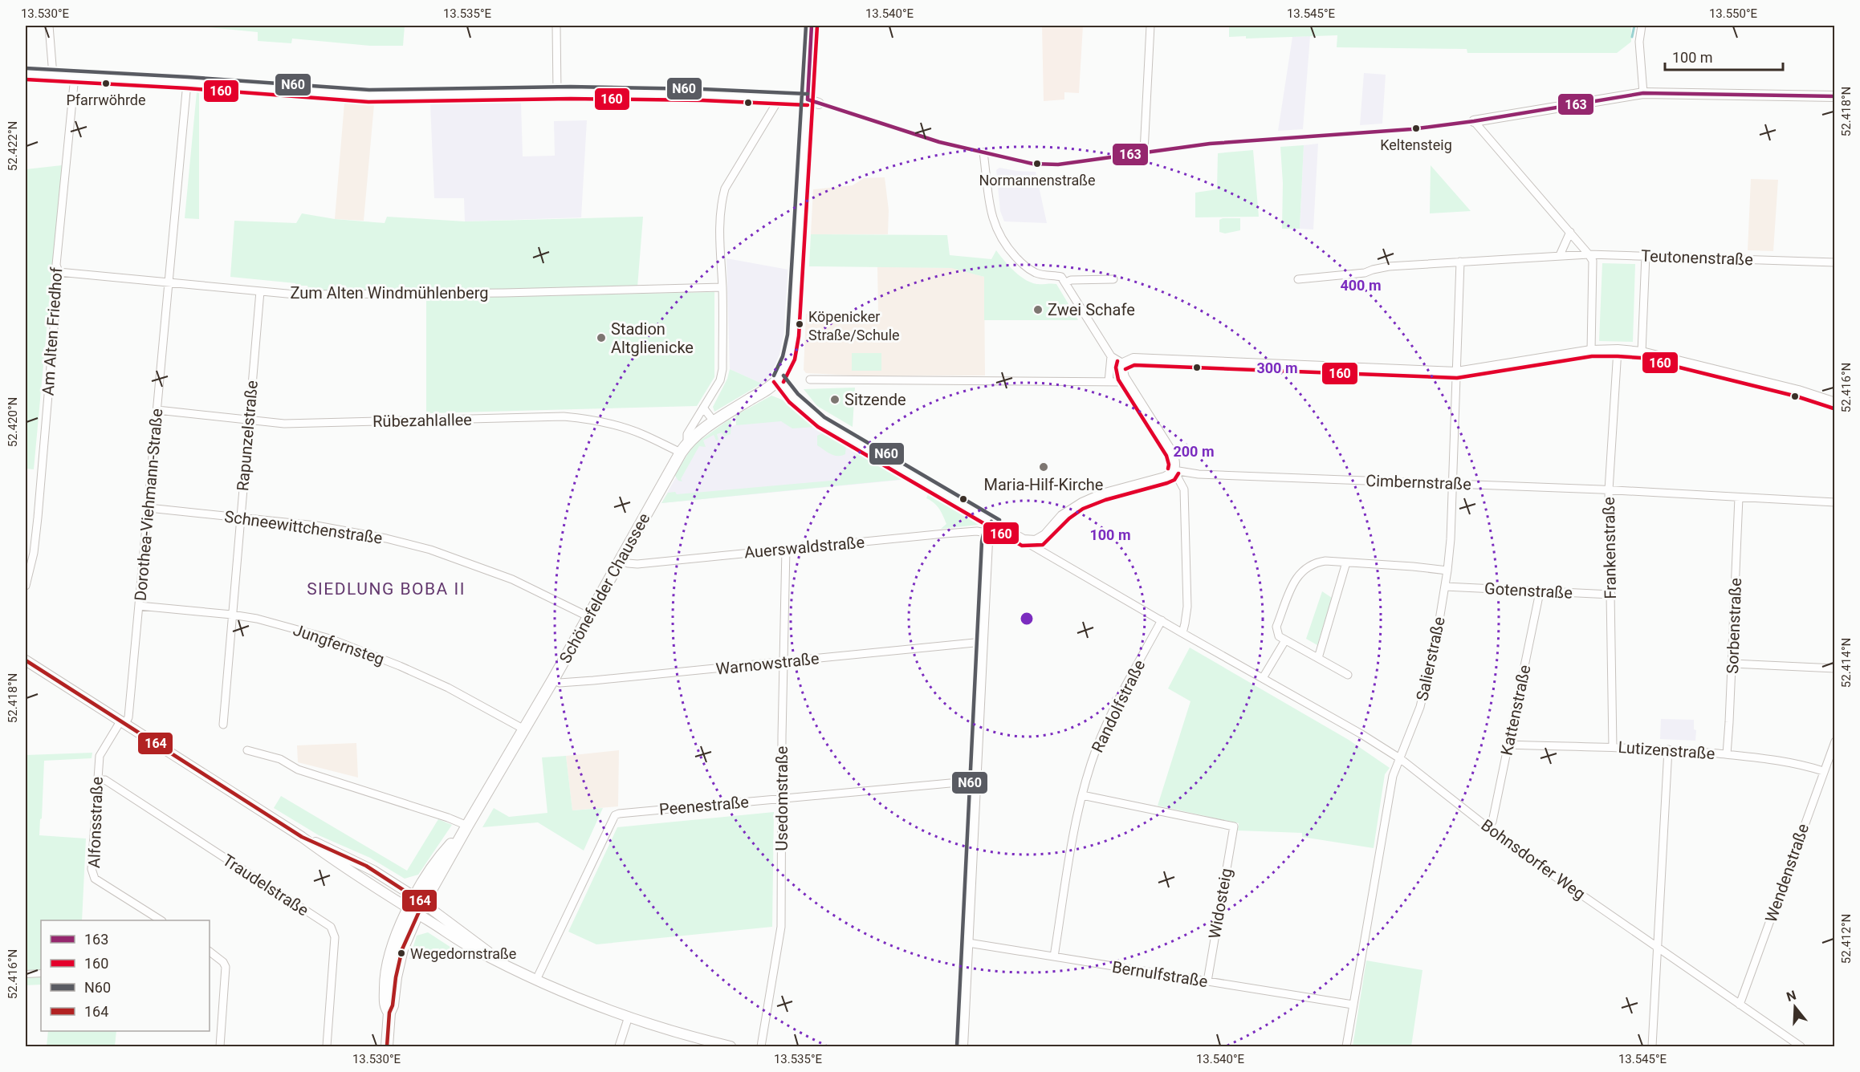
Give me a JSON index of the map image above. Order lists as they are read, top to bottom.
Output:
{
  "streets": {
    "main road": ["Schönefelder Chaussee"],
    "street": [
      "Teutonenstraße",
      "Zum Alten Windmühlenberg",
      "Am Alten Friedhof",
      "Rübezahlallee",
      "Rapunzelstraße",
      "Cimbernstraße",
      "Dorothea-Viehmann-Straße",
      "Schneewittchenstraße",
      "Auerswaldstraße",
      "Frankenstraße",
      "Gotenstraße",
      "Sorbenstraße",
      "Jungfernsteg",
      "Salierstraße",
      "Warnowstraße",
      "Randolfstraße",
      "Kattenstraße",
      "Lutizenstraße",
      "Usedomstraße",
      "Peenestraße",
      "Alfonsstraße",
      "Bohnsdorfer Weg",
      "Wendenstraße",
      "Traudelstraße",
      "Widosteig",
      "Bernulfstraße"
    ]
  },
  "crossings": [
    ["Teutonenstraße", "Salierstraße"],
    ["Zum Alten Windmühlenberg", "Am Alten Friedhof"],
    ["Zum Alten Windmühlenberg", "Rapunzelstraße"],
    ["Zum Alten Windmühlenberg", "Dorothea-Viehmann-Straße"],
    ["Rübezahlallee", "Rapunzelstraße"],
    ["Rübezahlallee", "Dorothea-Viehmann-Straße"],
    ["Rübezahlallee", "Schönefelder Chaussee"],
    ["Rapunzelstraße", "Schneewittchenstraße"],
    ["Rapunzelstraße", "Jungfernsteg"],
    ["Cimbernstraße", "Frankenstraße"],
    ["Cimbernstraße", "Sorbenstraße"],
    ["Cimbernstraße", "Salierstraße"],
    ["Dorothea-Viehmann-Straße", "Schneewittchenstraße"],
    ["Dorothea-Viehmann-Straße", "Jungfernsteg"],
    ["Dorothea-Viehmann-Straße", "Alfonsstraße"],
    ["Schneewittchenstraße", "Schönefelder Chaussee"],
    ["Auerswaldstraße", "Schönefelder Chaussee"],
    ["Auerswaldstraße", "Usedomstraße"],
    ["Frankenstraße", "Gotenstraße"],
    ["Frankenstraße", "Lutizenstraße"],
    ["Schönefelder Chaussee", "Jungfernsteg"],
    ["Schönefelder Chaussee", "Warnowstraße"],
    ["Schönefelder Chaussee", "Bohnsdorfer Weg"],
    ["Gotenstraße", "Salierstraße"],
    ["Gotenstraße", "Kattenstraße"],
    ["Sorbenstraße", "Lutizenstraße"],
    ["Salierstraße", "Bohnsdorfer Weg"],
    ["Salierstraße", "Bernulfstraße"],
    ["Warnowstraße", "Usedomstraße"],
    ["Randolfstraße", "Bohnsdorfer Weg"],
    ["Randolfstraße", "Widosteig"],
    ["Randolfstraße", "Bernulfstraße"],
    ["Kattenstraße", "Lutizenstraße"],
    ["Kattenstraße", "Bohnsdorfer Weg"],
    ["Lutizenstraße", "Wendenstraße"],
    ["Usedomstraße", "Peenestraße"],
    ["Alfonsstraße", "Traudelstraße"],
    ["Bohnsdorfer Weg", "Wendenstraße"],
    ["Widosteig", "Bernulfstraße"]
  ],
  "districts": ["SIEDLUNG BOBA II"],
  "places": [
    "Pfarrwöhrde",
    "Keltensteig",
    "Normannenstraße",
    "Zwei Schafe",
    "Köpenicker Straße/Schule",
    "Stadion Altglienicke",
    "Sitzende",
    "Maria-Hilf-Kirche",
    "Wegedornstraße"
  ],
  "lines": [
    "transit line 163",
    "transit line 160",
    "transit line N60",
    "transit line 164"
  ],
  "legend": [
    "163",
    "160",
    "N60",
    "164"
  ],
  "scale_bar": "100 m",
  "north": "top",
  "coordinates": [
    "13.530°E",
    "13.535°E",
    "13.540°E",
    "13.545°E",
    "13.550°E",
    "52.418°N",
    "52.422°N",
    "52.416°N",
    "52.420°N",
    "52.414°N",
    "52.412°N"
  ],
  "rings": [
    "400 m",
    "300 m",
    "200 m",
    "100 m"
  ]
}
